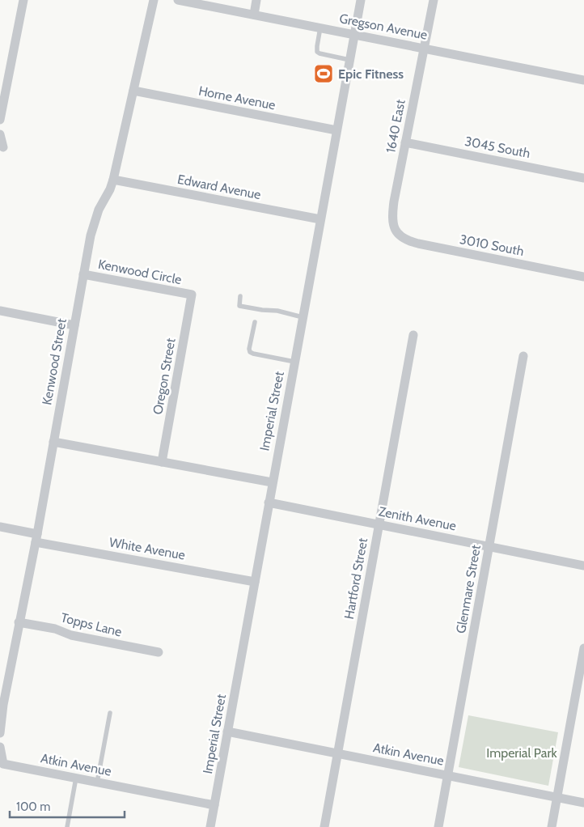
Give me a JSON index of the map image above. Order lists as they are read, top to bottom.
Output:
{
  "streets": {
    "street": [
      "Gregson Avenue",
      "Horne Avenue",
      "1640 East",
      "3045 South",
      "Edward Avenue",
      "3010 South",
      "Kenwood Circle",
      "Kenwood Street",
      "Oregon Street",
      "Imperial Street",
      "Zenith Avenue",
      "White Avenue",
      "Hartford Street",
      "Glenmare Street",
      "Topps Lane",
      "Atkin Avenue"
    ]
  },
  "crossings": [
    ["Gregson Avenue", "1640 East"],
    ["Gregson Avenue", "Imperial Street"],
    ["Horne Avenue", "Kenwood Street"],
    ["Horne Avenue", "Imperial Street"],
    ["1640 East", "3045 South"],
    ["1640 East", "3010 South"],
    ["Edward Avenue", "Kenwood Street"],
    ["Edward Avenue", "Imperial Street"],
    ["Kenwood Circle", "Kenwood Street"],
    ["Kenwood Circle", "Oregon Street"],
    ["Kenwood Street", "White Avenue"],
    ["Kenwood Street", "Topps Lane"],
    ["Imperial Street", "Zenith Avenue"],
    ["Imperial Street", "White Avenue"],
    ["Imperial Street", "Atkin Avenue"],
    ["Zenith Avenue", "Hartford Street"],
    ["Zenith Avenue", "Glenmare Street"],
    ["Hartford Street", "Atkin Avenue"],
    ["Glenmare Street", "Atkin Avenue"]
  ],
  "parks": ["Imperial Park"],
  "places": {
    "sports": ["Epic Fitness"]
  },
  "scale_bar": "100 m"
}
